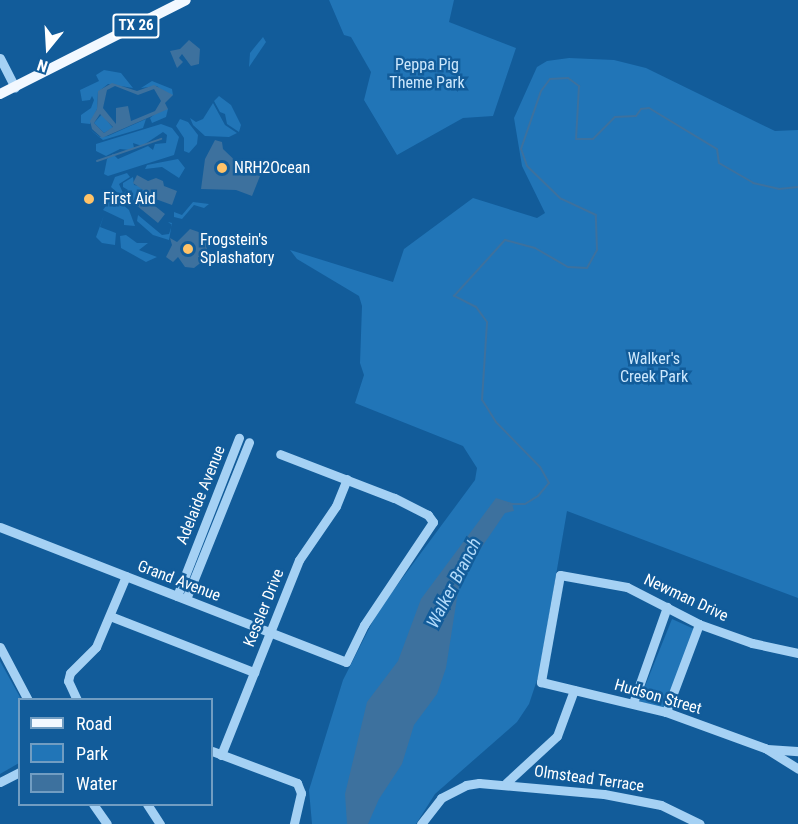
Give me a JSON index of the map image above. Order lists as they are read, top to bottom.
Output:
{
  "streets": {
    "main road": ["TX 26"],
    "street": [
      "Adelaide Avenue",
      "Grand Avenue",
      "Newman Drive",
      "Kessler Drive",
      "Hudson Street",
      "Olmstead Terrace"
    ]
  },
  "crossings": [
    ["Adelaide Avenue", "Grand Avenue"],
    ["Grand Avenue", "Kessler Drive"],
    ["Newman Drive", "Hudson Street"]
  ],
  "water": ["Walker Branch"],
  "parks": ["Peppa Pig Theme Park", "Walker's Creek Park"],
  "places": ["NRH2Ocean", "First Aid", "Frogstein's Splashatory"],
  "legend": ["Road", "Park", "Water"],
  "north": "bottom"
}
